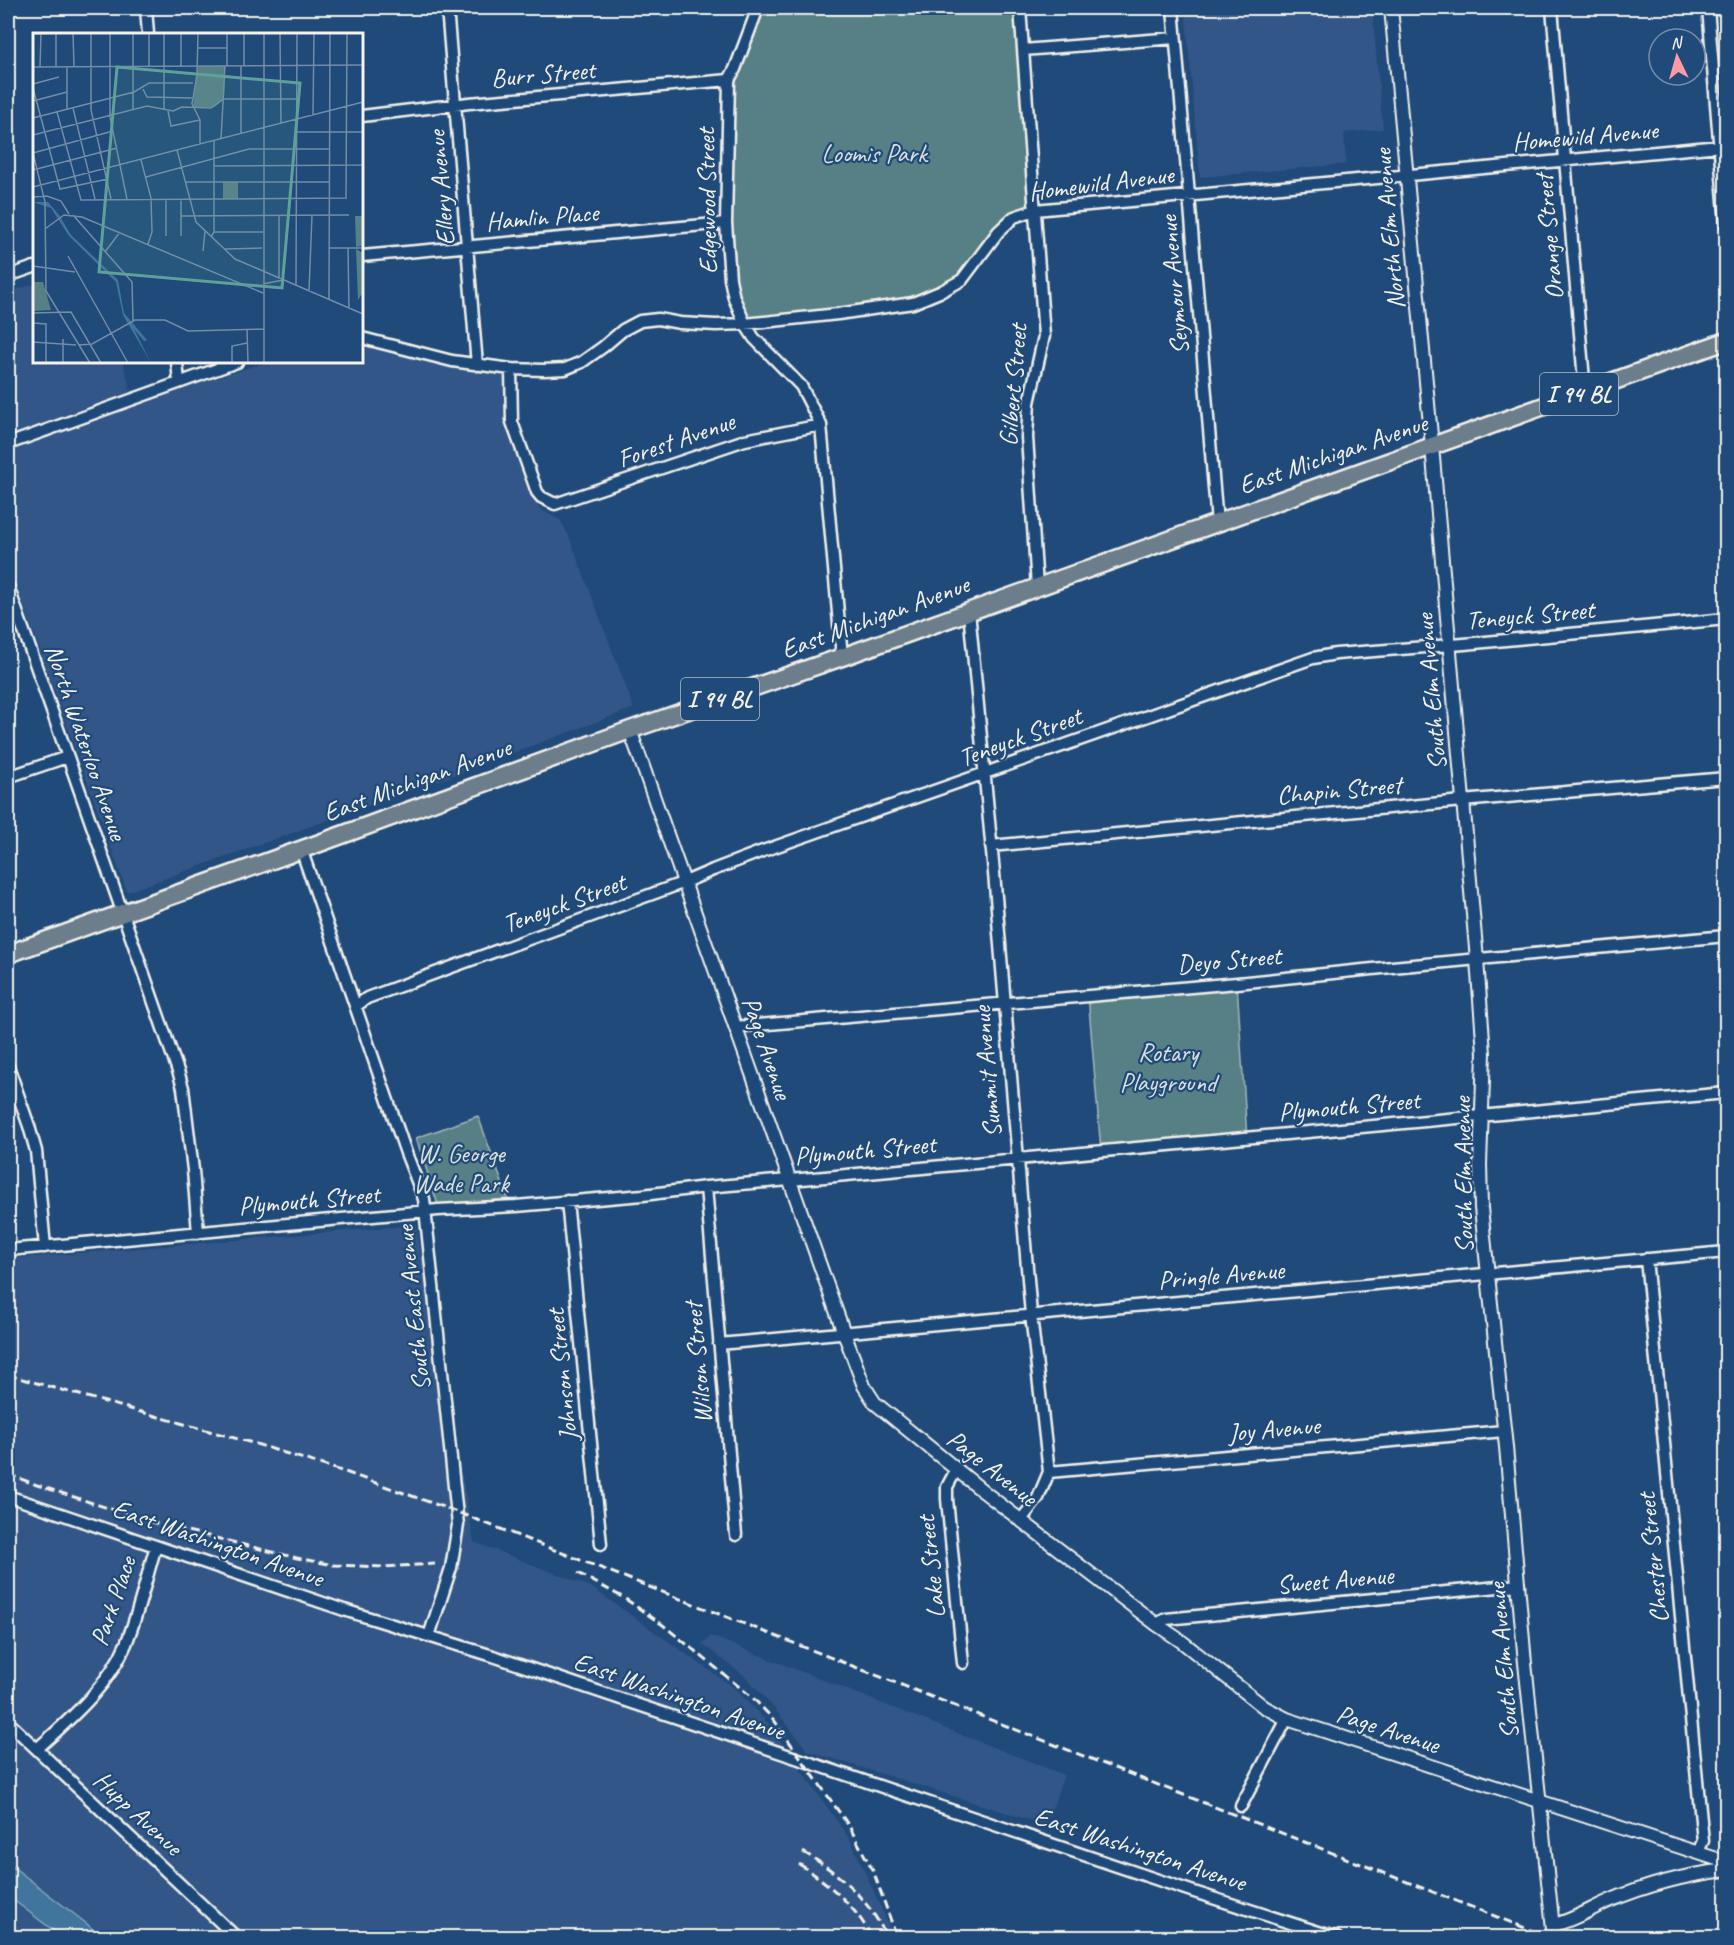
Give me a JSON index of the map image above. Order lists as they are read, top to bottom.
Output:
{
  "streets": {
    "main road": ["I 94 BL", "East Michigan Avenue"],
    "street": [
      "Burr Street",
      "Homewild Avenue",
      "Ellery Avenue",
      "Edgewood Street",
      "Hamlin Place",
      "North Elm Avenue",
      "Orange Street",
      "Seymour Avenue",
      "Gilbert Street",
      "Forest Avenue",
      "Teneyck Street",
      "South Elm Avenue",
      "North Waterloo Avenue",
      "Chapin Street",
      "Deyo Street",
      "Page Avenue",
      "Summit Avenue",
      "Plymouth Street",
      "Pringle Avenue",
      "South East Avenue",
      "Wilson Street",
      "Johnson Street",
      "Joy Avenue",
      "East Washington Avenue",
      "Chester Street",
      "Lake Street",
      "Sweet Avenue",
      "Park Place",
      "Hupp Avenue"
    ]
  },
  "crossings": [
    ["Burr Street", "Ellery Avenue"],
    ["Burr Street", "Edgewood Street"],
    ["Homewild Avenue", "Ellery Avenue"],
    ["Homewild Avenue", "Edgewood Street"],
    ["Homewild Avenue", "North Elm Avenue"],
    ["Homewild Avenue", "Orange Street"],
    ["Homewild Avenue", "Seymour Avenue"],
    ["Homewild Avenue", "Gilbert Street"],
    ["Homewild Avenue", "Forest Avenue"],
    ["Ellery Avenue", "Hamlin Place"],
    ["Edgewood Street", "Hamlin Place"],
    ["Edgewood Street", "Forest Avenue"],
    ["Edgewood Street", "East Michigan Avenue"],
    ["North Elm Avenue", "East Michigan Avenue"],
    ["North Elm Avenue", "South Elm Avenue"],
    ["Orange Street", "East Michigan Avenue"],
    ["Seymour Avenue", "East Michigan Avenue"],
    ["Gilbert Street", "East Michigan Avenue"],
    ["East Michigan Avenue", "South Elm Avenue"],
    ["East Michigan Avenue", "North Waterloo Avenue"],
    ["East Michigan Avenue", "Page Avenue"],
    ["East Michigan Avenue", "Summit Avenue"],
    ["East Michigan Avenue", "South East Avenue"],
    ["Teneyck Street", "South Elm Avenue"],
    ["Teneyck Street", "Page Avenue"],
    ["Teneyck Street", "Summit Avenue"],
    ["Teneyck Street", "South East Avenue"],
    ["South Elm Avenue", "Chapin Street"],
    ["South Elm Avenue", "Deyo Street"],
    ["South Elm Avenue", "Page Avenue"],
    ["South Elm Avenue", "Plymouth Street"],
    ["South Elm Avenue", "Pringle Avenue"],
    ["South Elm Avenue", "Joy Avenue"],
    ["South Elm Avenue", "Sweet Avenue"],
    ["North Waterloo Avenue", "Plymouth Street"],
    ["Chapin Street", "Summit Avenue"],
    ["Deyo Street", "Page Avenue"],
    ["Deyo Street", "Summit Avenue"],
    ["Page Avenue", "Plymouth Street"],
    ["Page Avenue", "Pringle Avenue"],
    ["Page Avenue", "Chester Street"],
    ["Page Avenue", "Lake Street"],
    ["Page Avenue", "Sweet Avenue"],
    ["Summit Avenue", "Plymouth Street"],
    ["Summit Avenue", "Pringle Avenue"],
    ["Summit Avenue", "Joy Avenue"],
    ["Plymouth Street", "South East Avenue"],
    ["Plymouth Street", "Wilson Street"],
    ["Plymouth Street", "Johnson Street"],
    ["Pringle Avenue", "Wilson Street"],
    ["Pringle Avenue", "Chester Street"],
    ["South East Avenue", "East Washington Avenue"],
    ["East Washington Avenue", "Park Place"],
    ["Park Place", "Hupp Avenue"]
  ],
  "parks": ["Loomis Park", "Rotary Playground", "W. George Wade Park"],
  "north": "top"
}
